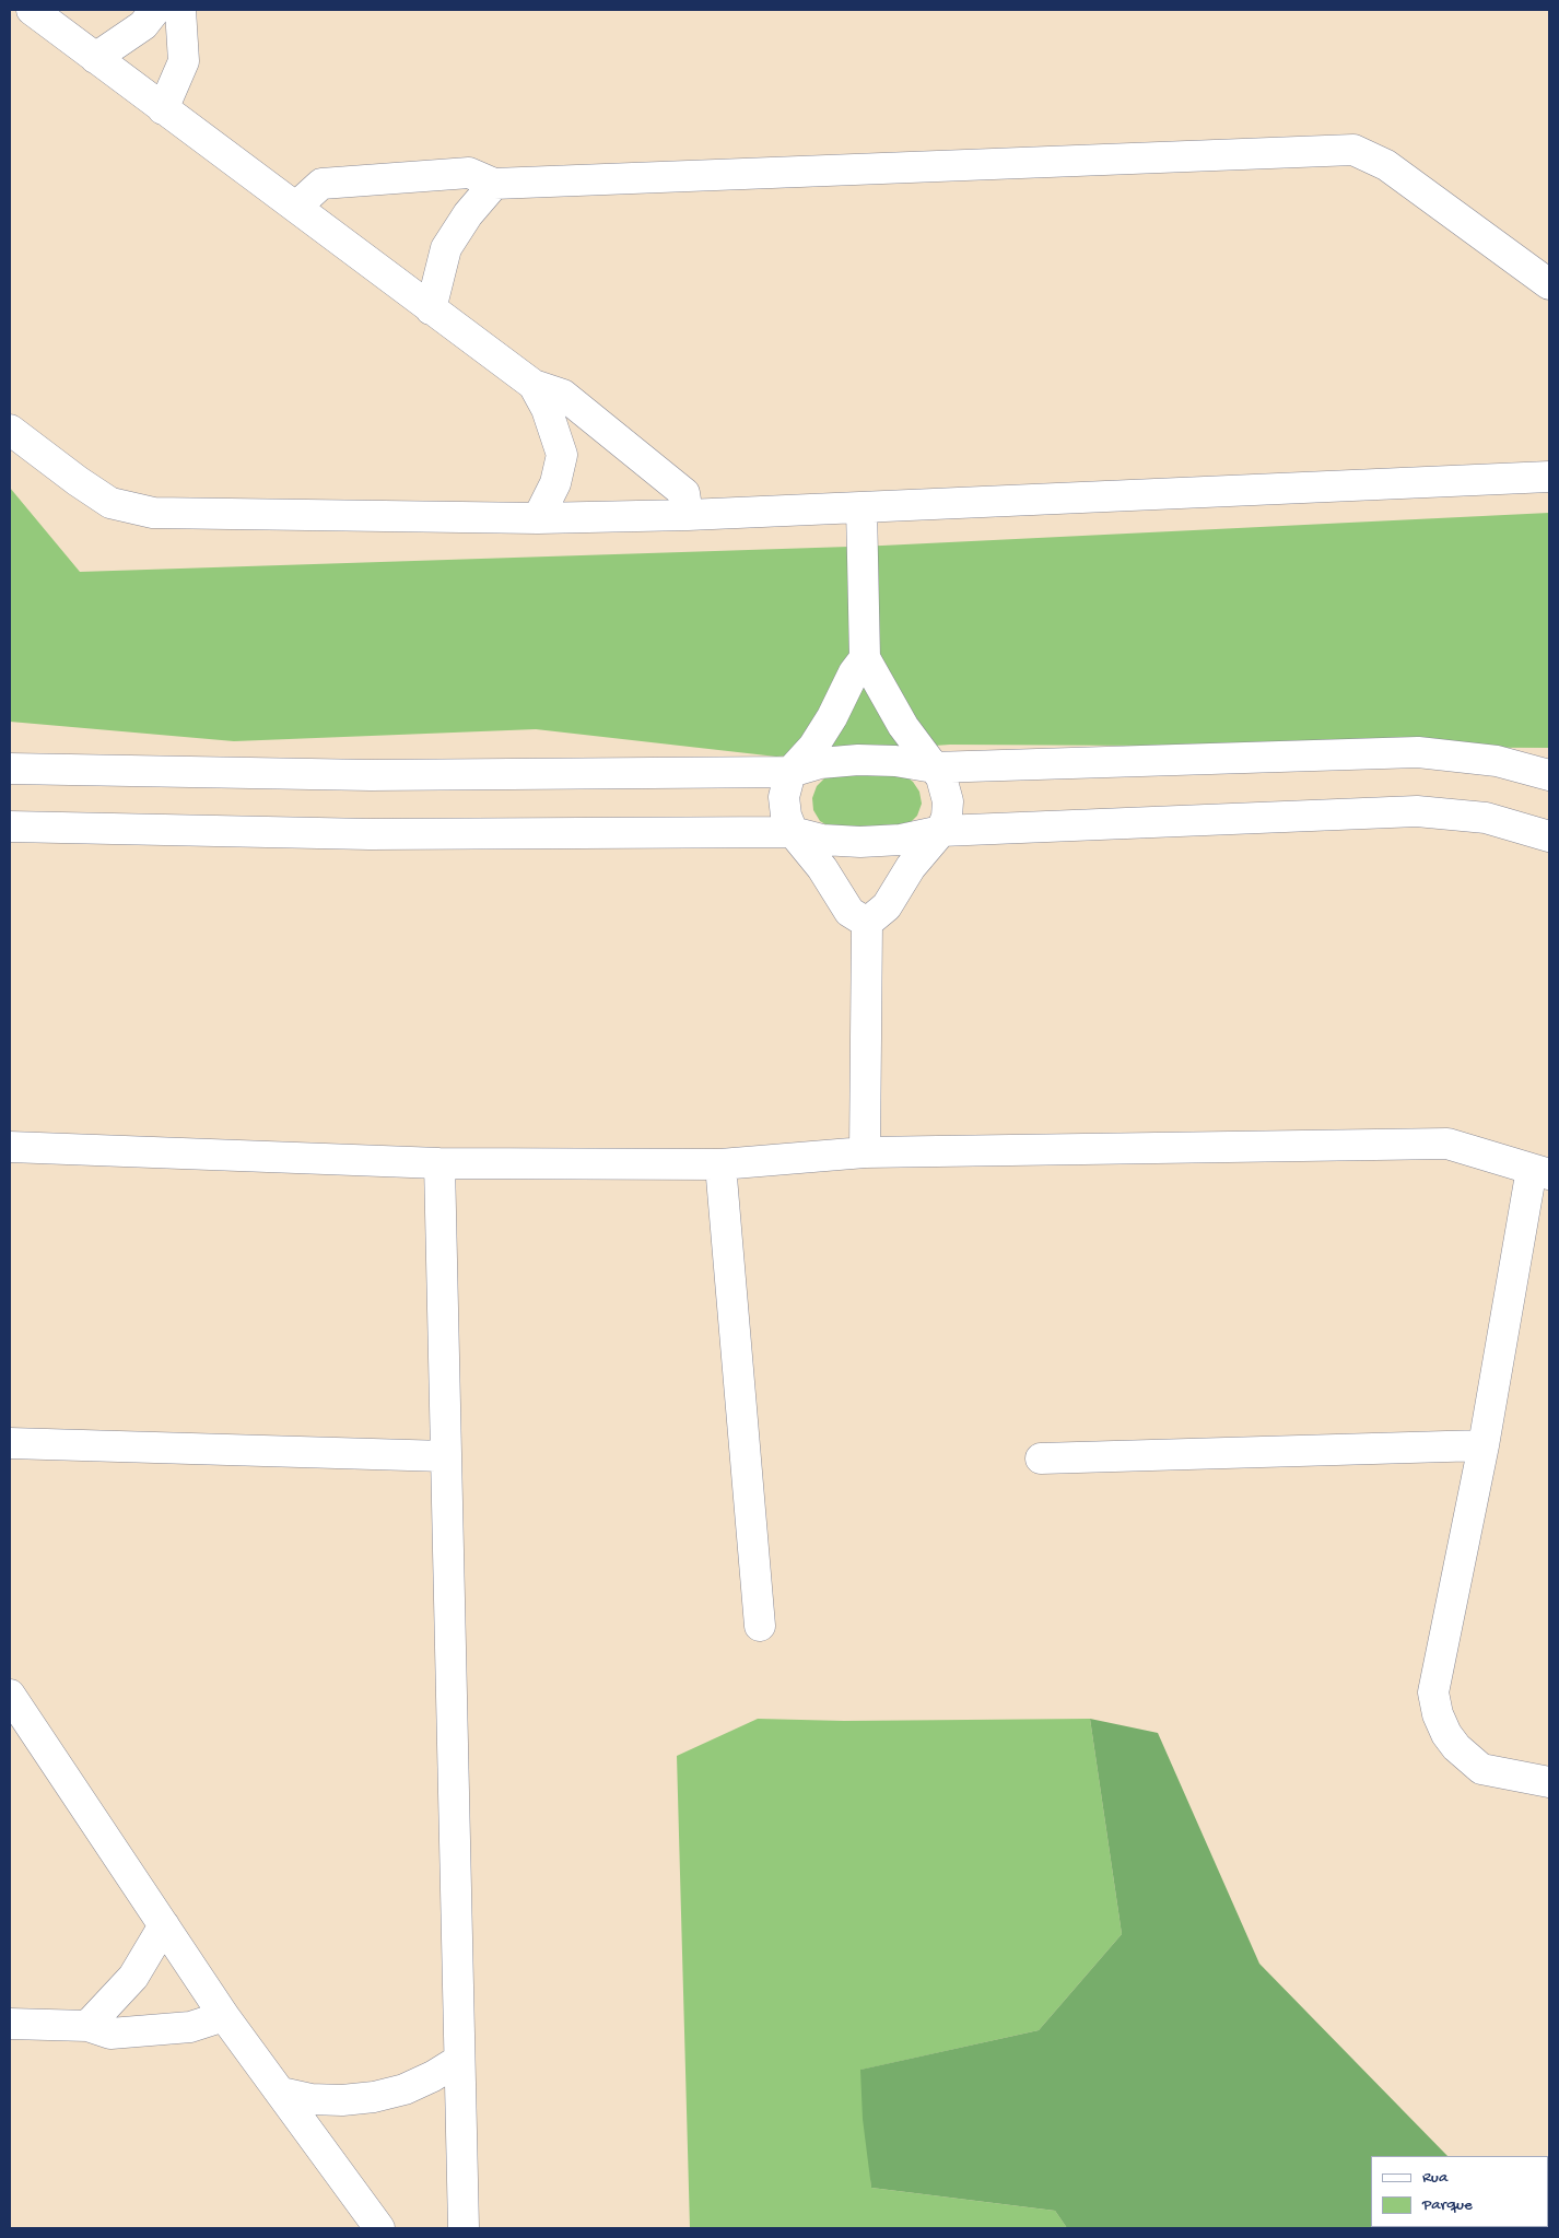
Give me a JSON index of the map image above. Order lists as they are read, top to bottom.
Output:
{
  "legend": ["Rua", "Parque"]
}
